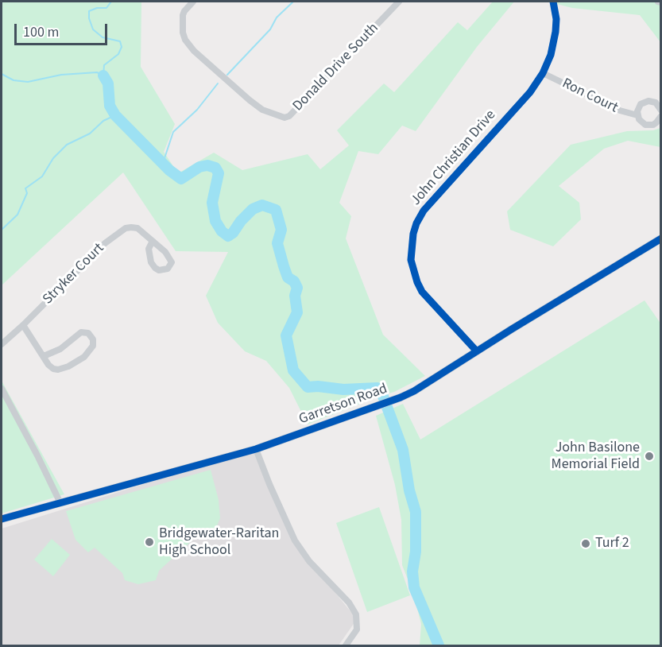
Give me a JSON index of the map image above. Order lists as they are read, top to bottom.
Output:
{
  "streets": {
    "street": [
      "Donald Drive South",
      "Ron Court",
      "John Christian Drive",
      "Stryker Court",
      "Garretson Road"
    ]
  },
  "crossings": [
    ["Ron Court", "John Christian Drive"],
    ["John Christian Drive", "Garretson Road"]
  ],
  "places": ["John Basilone Memorial Field", "Bridgewater-Raritan High School", "Turf 2"],
  "scale_bar": "100 m"
}
